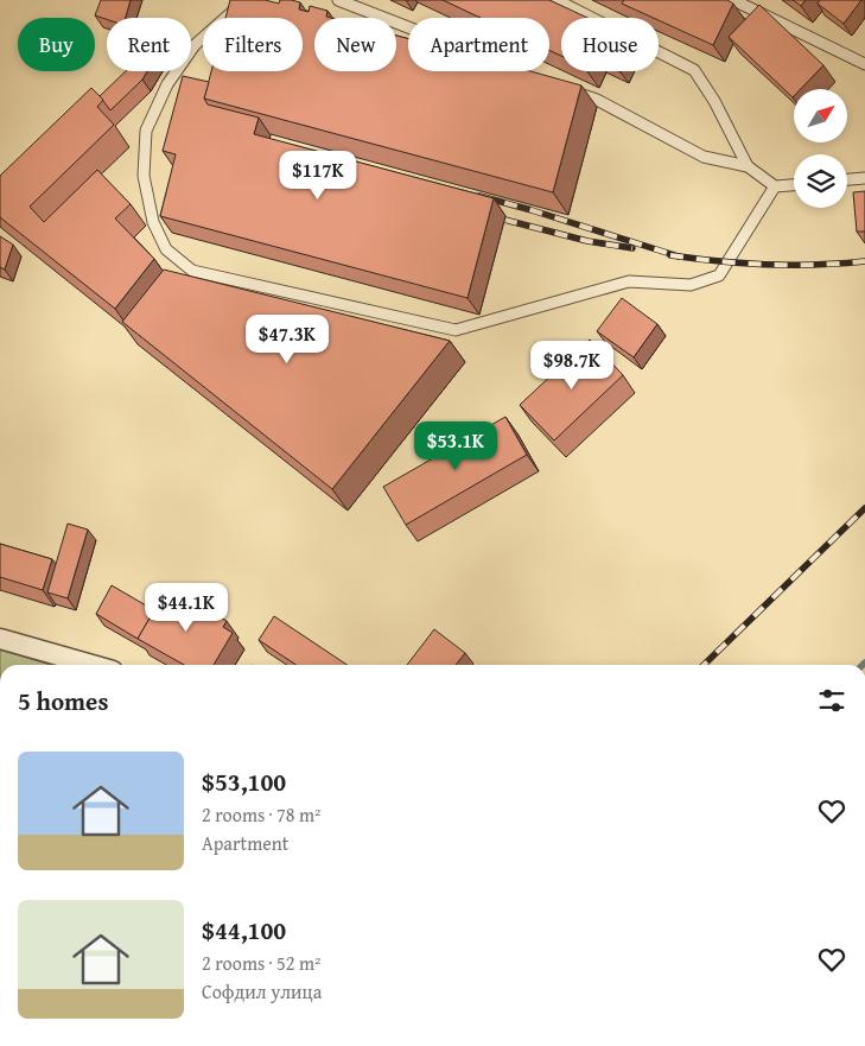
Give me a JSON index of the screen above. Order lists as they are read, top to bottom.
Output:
{
  "north": "top right",
  "page": {
    "chip": [
      "Buy",
      "Rent",
      "Filters",
      "New",
      "Apartment",
      "House"
    ],
    "price": [
      "$117K",
      "$47.3K",
      "$98.7K",
      "$53.1K",
      "$44.1K"
    ],
    "heading": "5 homes",
    "list": [
      {
        "name": "$53,100",
        "note": "2 rooms · 78 m² · Apartment"
      },
      {
        "name": "$44,100",
        "note": "2 rooms · 52 m² · Софдил улица"
      }
    ]
  }
}
